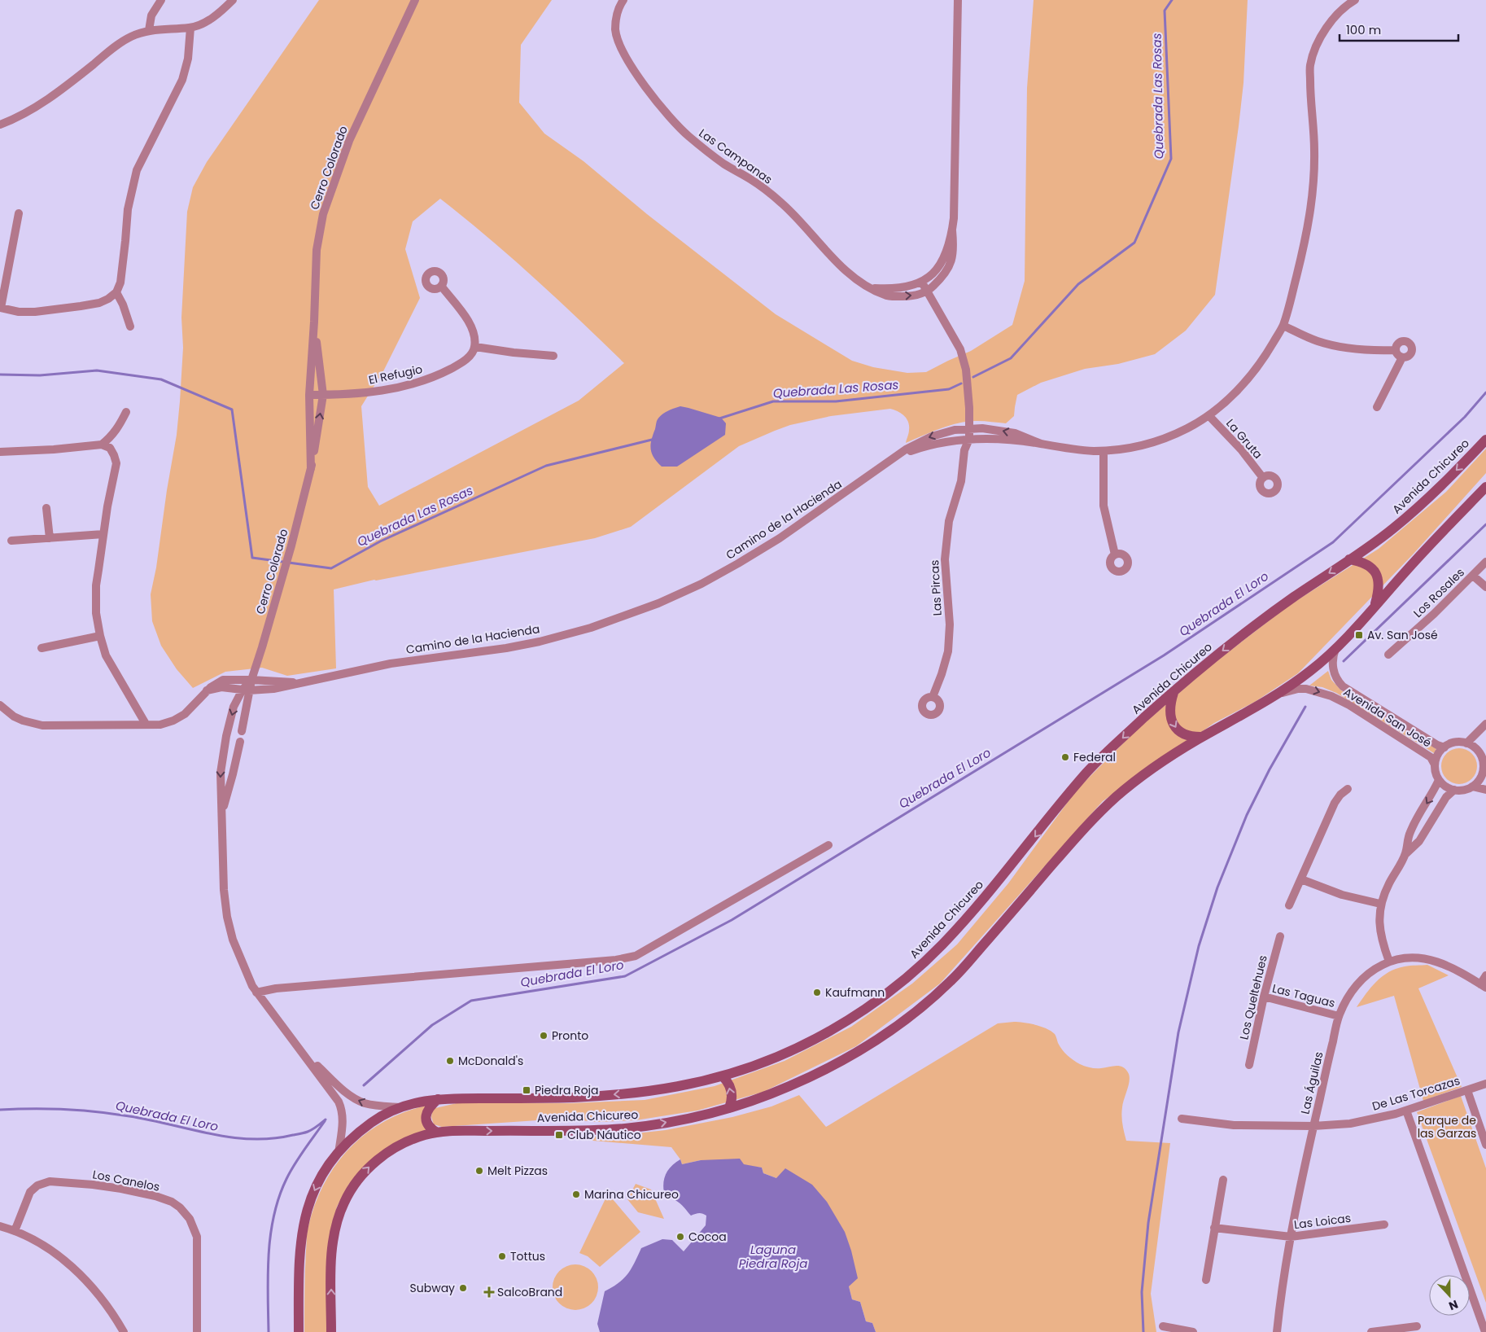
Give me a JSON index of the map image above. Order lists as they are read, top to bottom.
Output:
{
  "streets": {
    "main road": ["Avenida Chicureo"],
    "street": [
      "Las Campanas",
      "Cerro Colorado",
      "El Refugio",
      "La Gruta",
      "Camino de la Hacienda",
      "Las Pircas",
      "Los Rosales",
      "Avenida San José",
      "Las Taguas",
      "Los Queltehues",
      "Las Águilas",
      "De Las Torcazas",
      "Los Canelos",
      "Las Loicas"
    ]
  },
  "crossings": [
    ["Cerro Colorado", "El Refugio"],
    ["Cerro Colorado", "Avenida Chicureo"],
    ["Cerro Colorado", "Camino de la Hacienda"],
    ["La Gruta", "Camino de la Hacienda"],
    ["Avenida Chicureo", "Avenida San José"],
    ["Camino de la Hacienda", "Las Pircas"],
    ["Las Taguas", "Los Queltehues"],
    ["Las Taguas", "Las Águilas"],
    ["Las Águilas", "De Las Torcazas"],
    ["Las Águilas", "Las Loicas"]
  ],
  "one_way": ["Avenida San José"],
  "water": ["Quebrada Las Rosas", "Quebrada El Loro", "Laguna Piedra Roja"],
  "parks": ["Parque de las Garzas"],
  "places": {
    "transit": ["Av. San José", "Piedra Roja", "Club Náutico"],
    "other": [
      "Federal",
      "Kaufmann",
      "Pronto",
      "McDonald's",
      "Melt Pizzas",
      "Marina Chicureo",
      "Cocoa",
      "Tottus",
      "Subway"
    ],
    "health": ["SalcoBrand"]
  },
  "scale_bar": "100 m",
  "north": "bottom"
}
